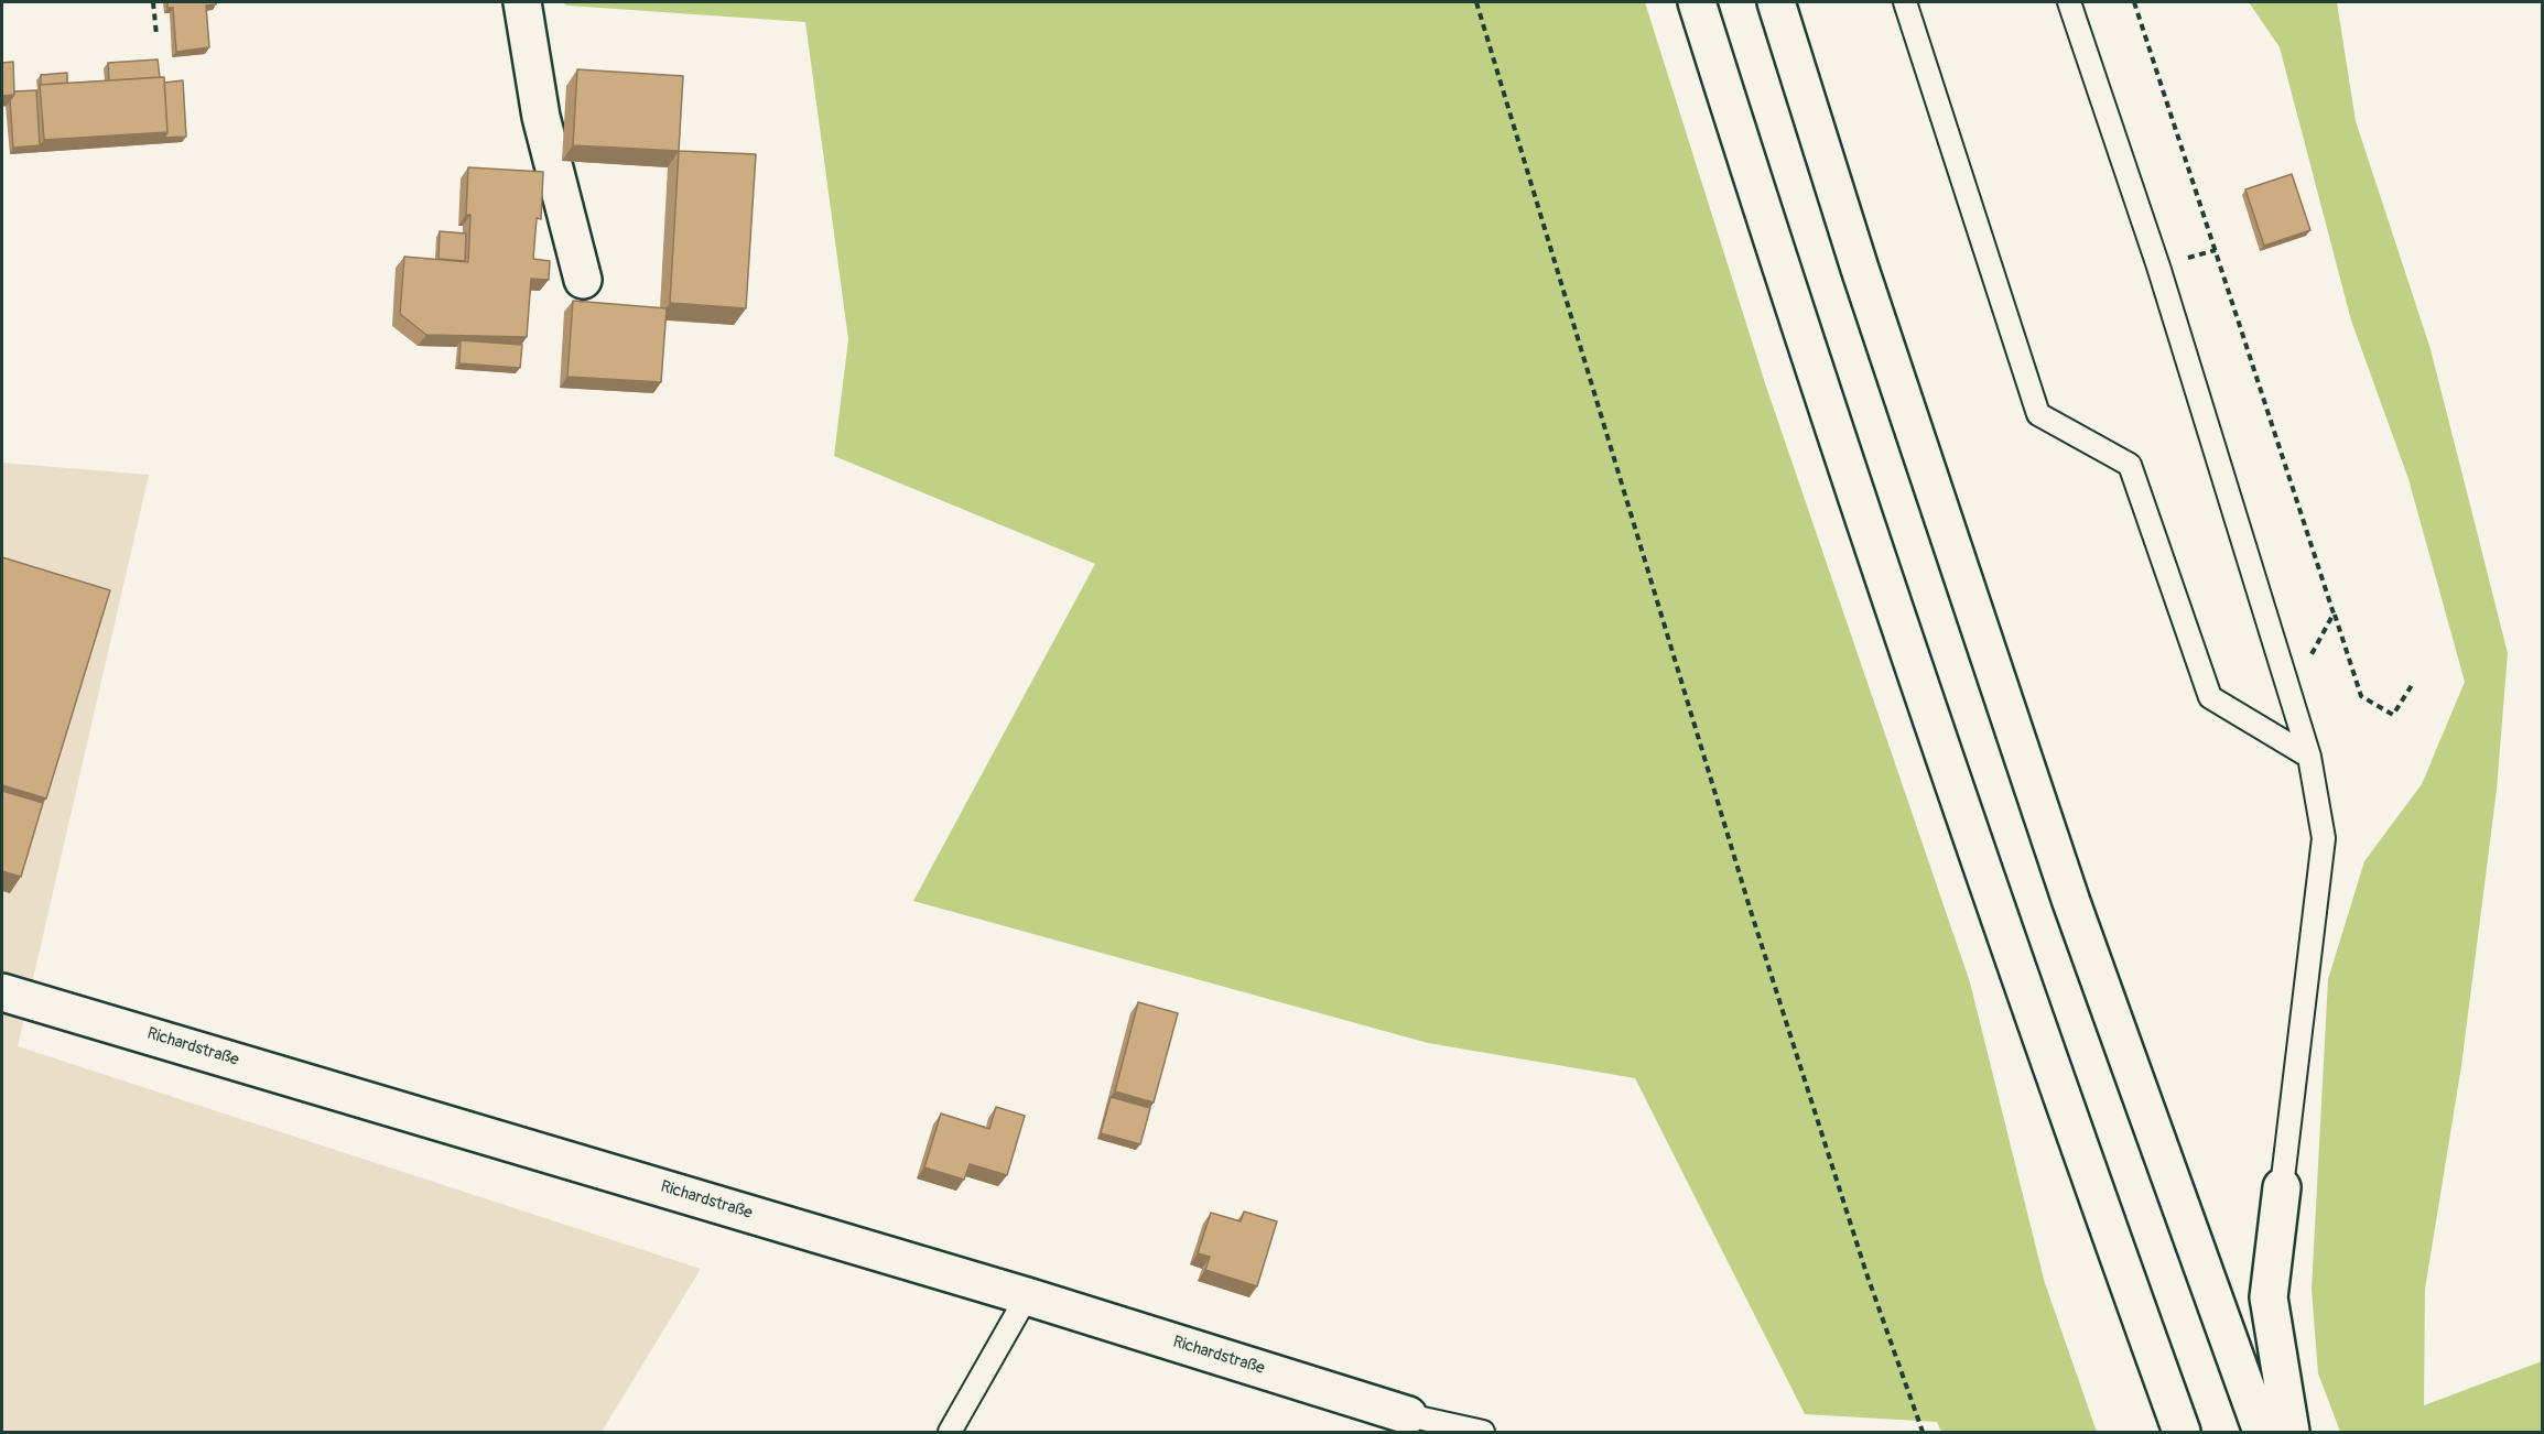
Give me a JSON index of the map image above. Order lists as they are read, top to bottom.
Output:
{
  "streets": {
    "main road": ["Richardstraße"]
  }
}
